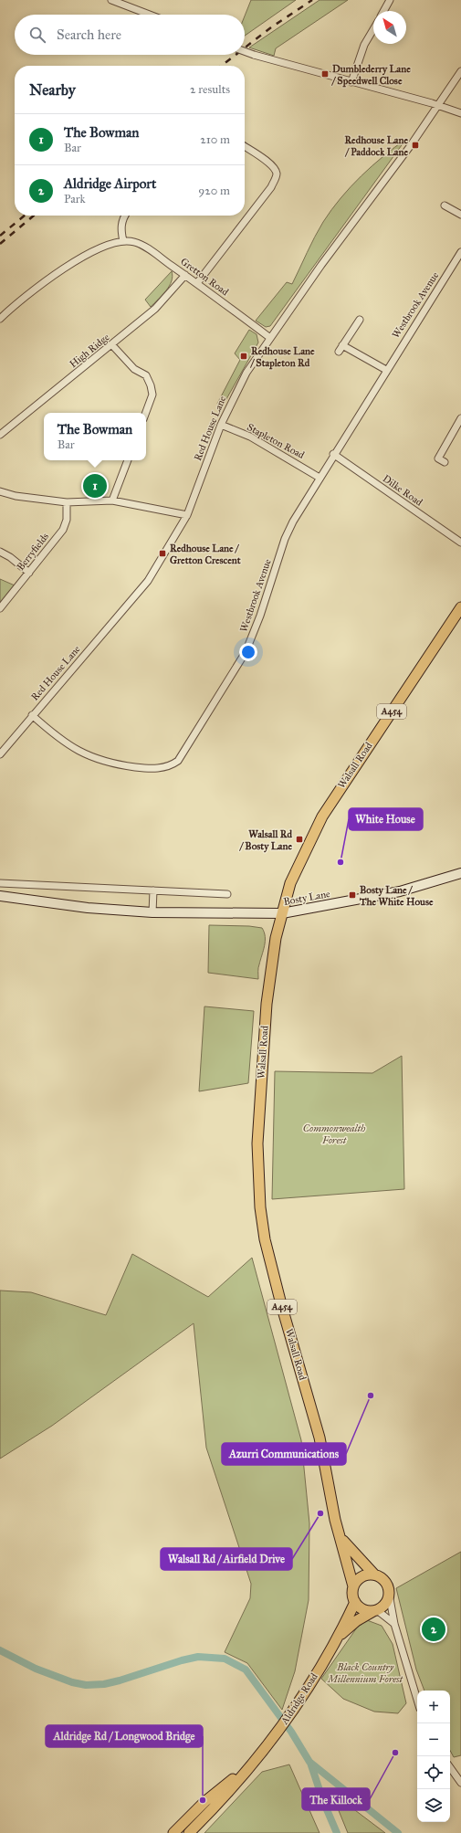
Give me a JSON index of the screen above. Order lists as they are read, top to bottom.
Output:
{
  "streets": {
    "main road": [
      "A454",
      "Walsall Road",
      "Bosty Lane",
      "Aldridge Road"
    ],
    "street": [
      "Gretton Road",
      "Westbrook Avenue",
      "High Ridge",
      "Red House Lane",
      "Stapleton Road",
      "Dilke Road",
      "Berryfields"
    ]
  },
  "crossings": [
    ["Gretton Road", "High Ridge"],
    ["Gretton Road", "Red House Lane"],
    ["Westbrook Avenue", "Red House Lane"],
    ["Westbrook Avenue", "Stapleton Road"],
    ["Westbrook Avenue", "Dilke Road"],
    ["Red House Lane", "Stapleton Road"],
    ["Walsall Road", "Bosty Lane"],
    ["Walsall Road", "Aldridge Road"]
  ],
  "parks": ["Commonwealth Forest", "Black Country Millennium Forest"],
  "places": {
    "transit": [
      "Dumblederry Lane / Speedwell Close",
      "Redhouse Lane / Paddock Lane",
      "Redhouse Lane / Stapleton Rd",
      "Redhouse Lane / Gretton Crescent",
      "Walsall Rd / Bosty Lane",
      "Bosty Lane / The White House"
    ],
    "other": [
      "White House",
      "Azurri Communications",
      "Walsall Rd / Airfield Drive",
      "The Killock",
      "Aldridge Rd / Longwood Bridge"
    ]
  },
  "north": "top left",
  "page": {
    "search": "Search here",
    "heading": ["Nearby", "2 results"],
    "list": [
      {
        "mark": "1",
        "name": "The Bowman",
        "note": "Bar",
        "value": "210 m"
      },
      {
        "mark": "2",
        "name": "Aldridge Airport",
        "note": "Park",
        "value": "920 m"
      }
    ],
    "popup": ["The Bowman", "Bar"],
    "pins": ["1", "2"],
    "map_buttons": ["+", "−"]
  }
}
